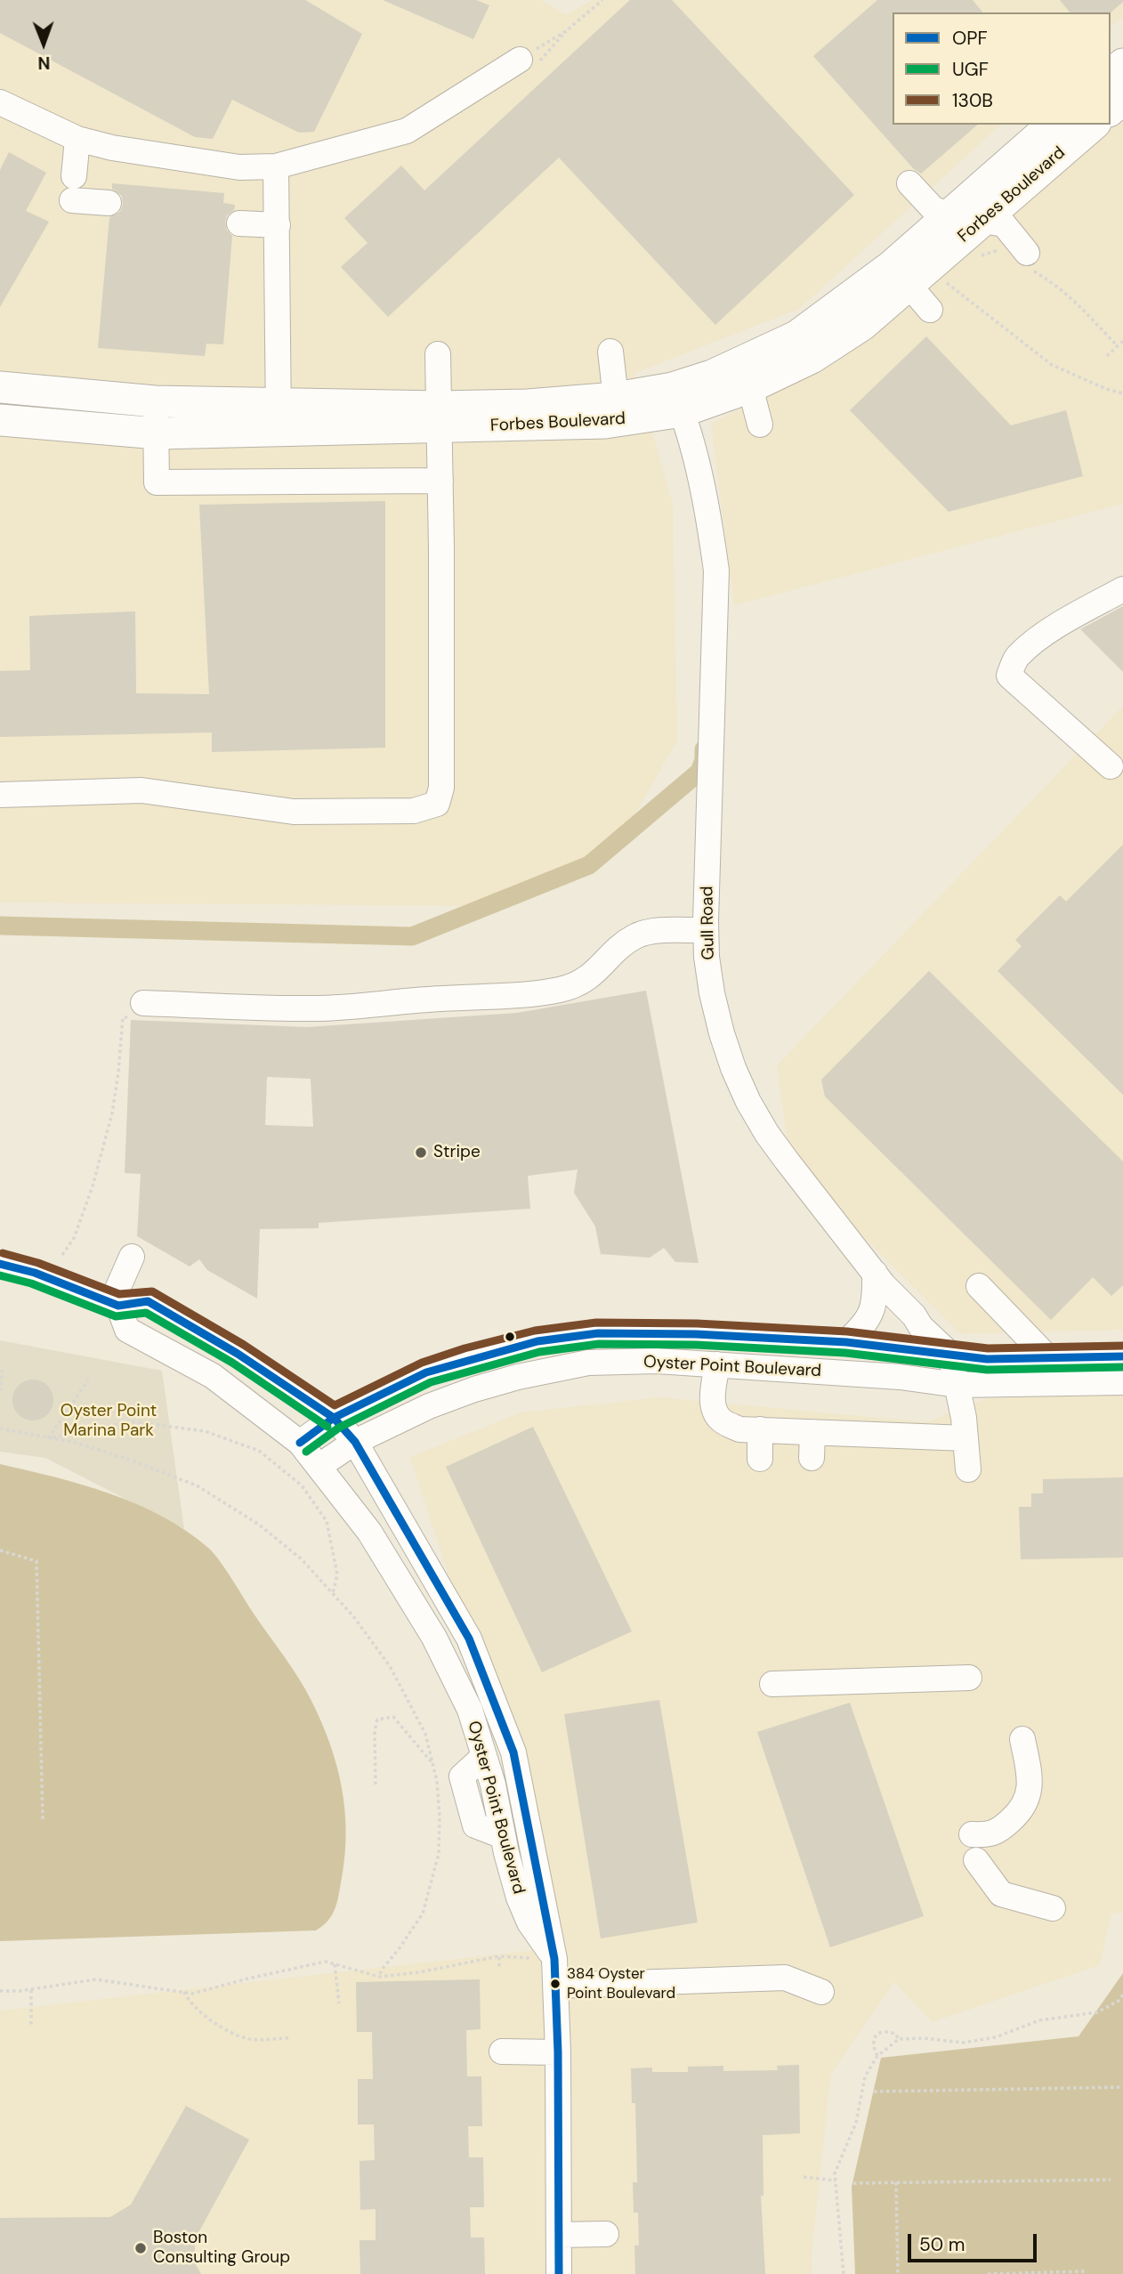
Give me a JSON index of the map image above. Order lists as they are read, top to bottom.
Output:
{
  "streets": {
    "main road": ["Forbes Boulevard"],
    "street": ["Gull Road", "Oyster Point Boulevard"]
  },
  "crossings": [
    ["Forbes Boulevard", "Gull Road"],
    ["Gull Road", "Oyster Point Boulevard"]
  ],
  "parks": ["Oyster Point Marina Park"],
  "places": ["Stripe", "384 Oyster Point Boulevard", "Boston Consulting Group"],
  "lines": ["transit line 130B", "transit line OPF", "transit line UGF"],
  "legend": ["OPF", "UGF", "130B"],
  "scale_bar": "50 m",
  "north": "bottom"
}
